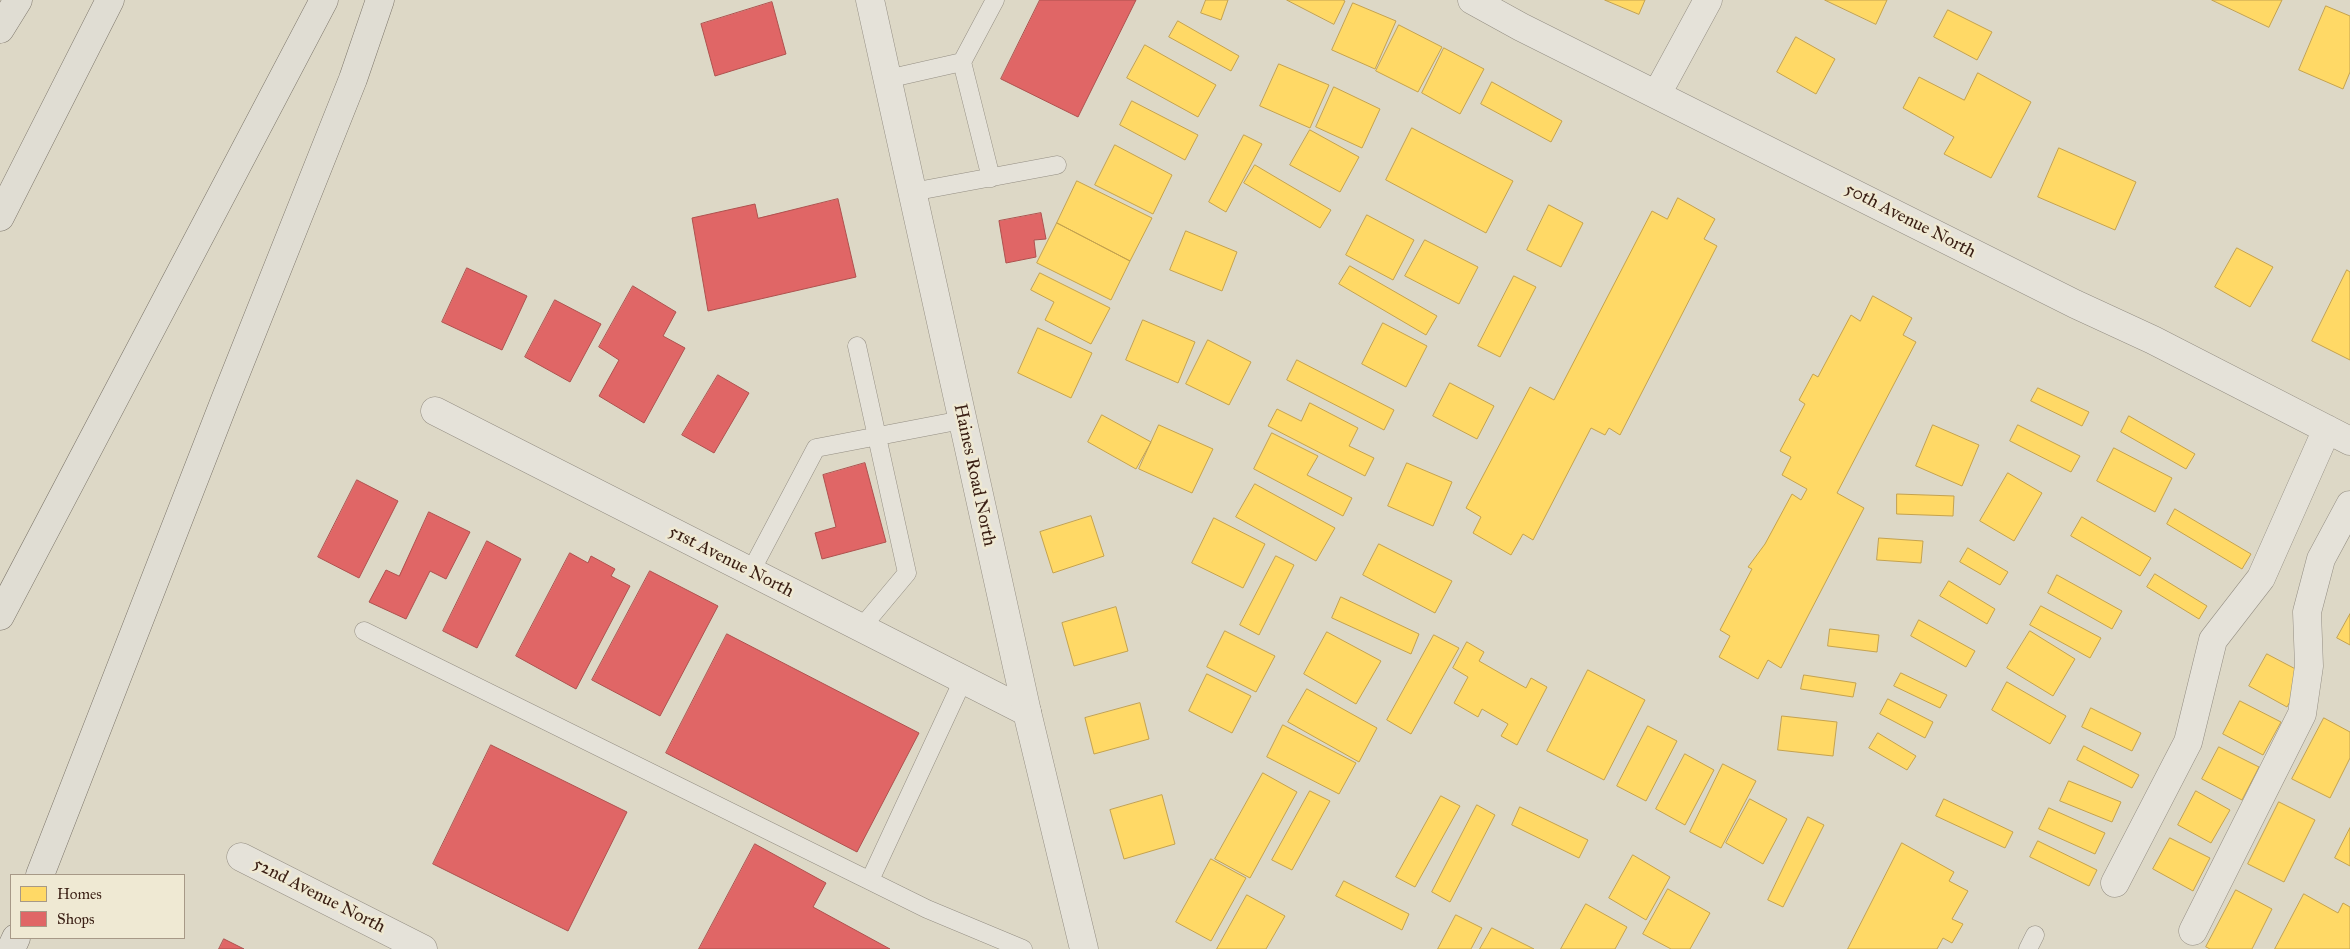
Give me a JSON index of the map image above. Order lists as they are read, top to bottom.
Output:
{
  "streets": {
    "street": [
      "50th Avenue North",
      "Haines Road North",
      "51st Avenue North",
      "52nd Avenue North"
    ]
  },
  "crossings": [
    ["Haines Road North", "51st Avenue North"]
  ],
  "legend": ["Homes", "Shops"]
}
